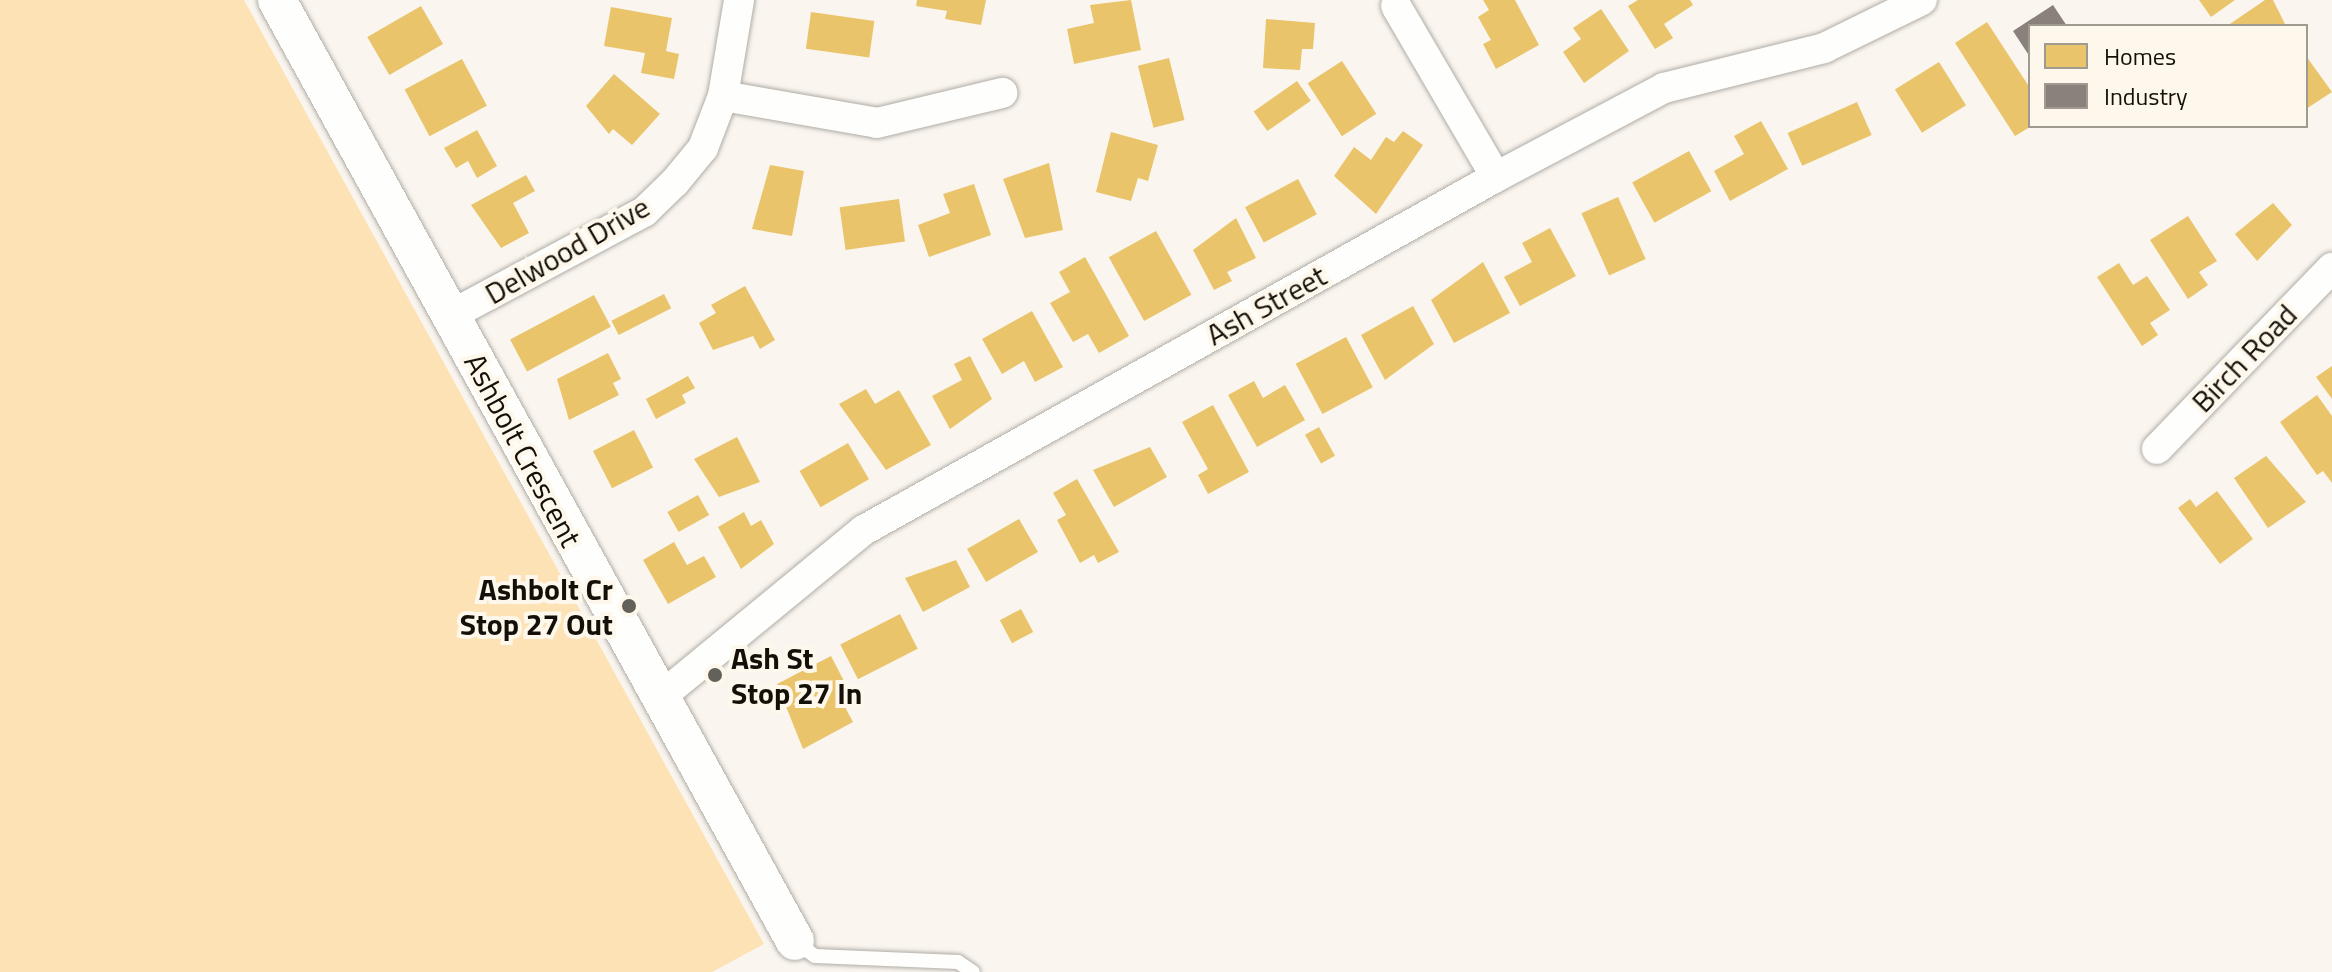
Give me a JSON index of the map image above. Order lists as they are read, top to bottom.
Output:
{
  "streets": {
    "street": [
      "Delwood Drive",
      "Ash Street",
      "Birch Road",
      "Ashbolt Crescent"
    ]
  },
  "crossings": [
    ["Delwood Drive", "Ashbolt Crescent"],
    ["Ash Street", "Ashbolt Crescent"]
  ],
  "places": ["Ashbolt Cr Stop 27 Out", "Ash St Stop 27 In"],
  "legend": ["Homes", "Industry"]
}
